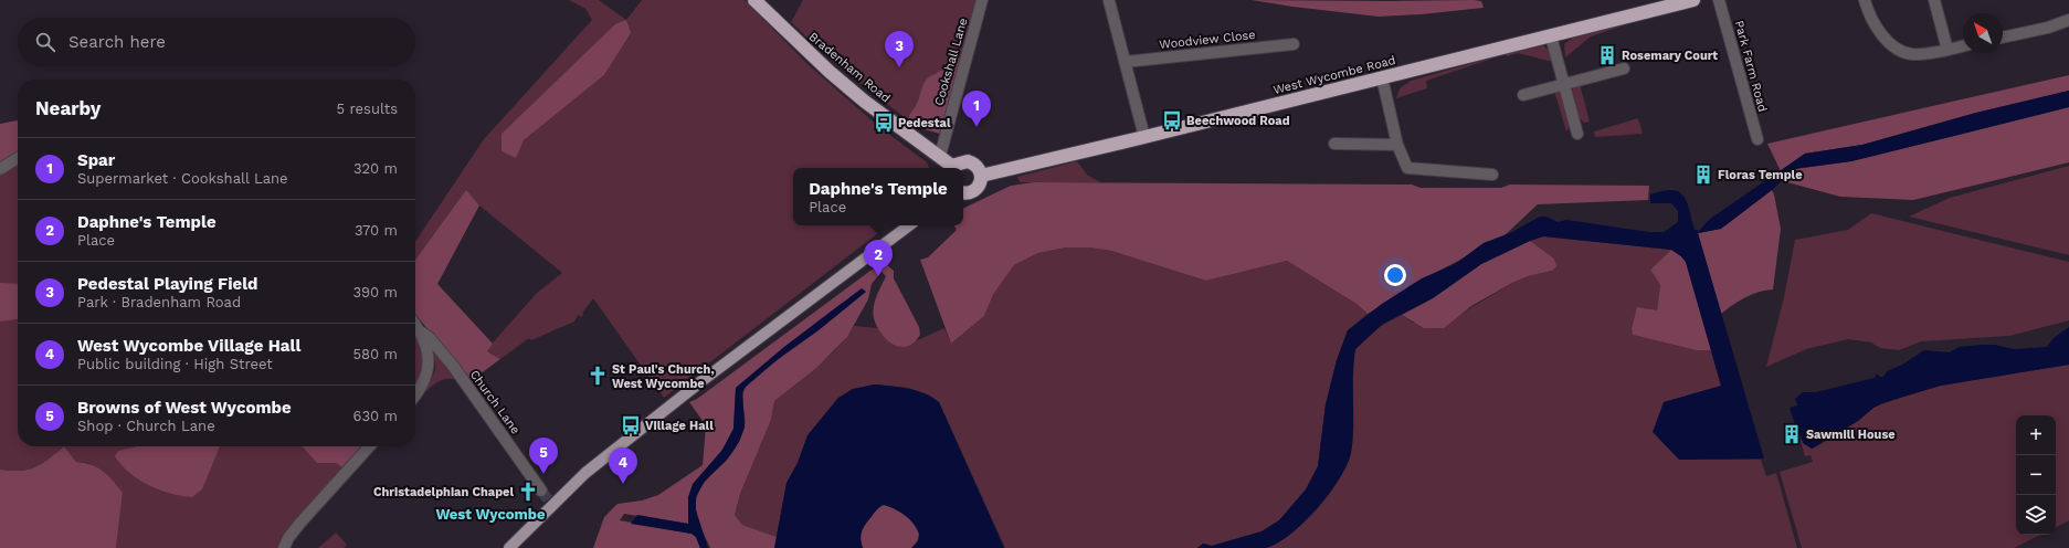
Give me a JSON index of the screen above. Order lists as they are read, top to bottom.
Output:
{
  "streets": {
    "highway": ["Bradenham Road", "West Wycombe Road"],
    "street": [
      "Woodview Close",
      "Cookshall Lane",
      "Park Farm Road",
      "Church Lane"
    ]
  },
  "crossings": [
    ["Cookshall Lane", "Bradenham Road"]
  ],
  "districts": ["West Wycombe"],
  "places": {
    "building": ["Rosemary Court", "Floras Temple", "Sawmill House"],
    "bus stop": ["Beechwood Road", "Pedestal", "Village Hall"],
    "church": ["St Paul's Church, West Wycombe", "Christadelphian Chapel"]
  },
  "north": "top left",
  "page": {
    "search": "Search here",
    "pins": [
      "3",
      "1",
      "2",
      "5",
      "4"
    ],
    "heading": ["Nearby", "5 results"],
    "list": [
      {
        "mark": "1",
        "name": "Spar",
        "note": "Supermarket · Cookshall Lane",
        "value": "320 m"
      },
      {
        "mark": "2",
        "name": "Daphne's Temple",
        "note": "Place",
        "value": "370 m"
      },
      {
        "mark": "3",
        "name": "Pedestal Playing Field",
        "note": "Park · Bradenham Road",
        "value": "390 m"
      },
      {
        "mark": "4",
        "name": "West Wycombe Village Hall",
        "note": "Public building · High Street",
        "value": "580 m"
      },
      {
        "mark": "5",
        "name": "Browns of West Wycombe",
        "note": "Shop · Church Lane",
        "value": "630 m"
      }
    ],
    "popup": ["Daphne's Temple", "Place"],
    "map_buttons": ["+", "−"]
  }
}
